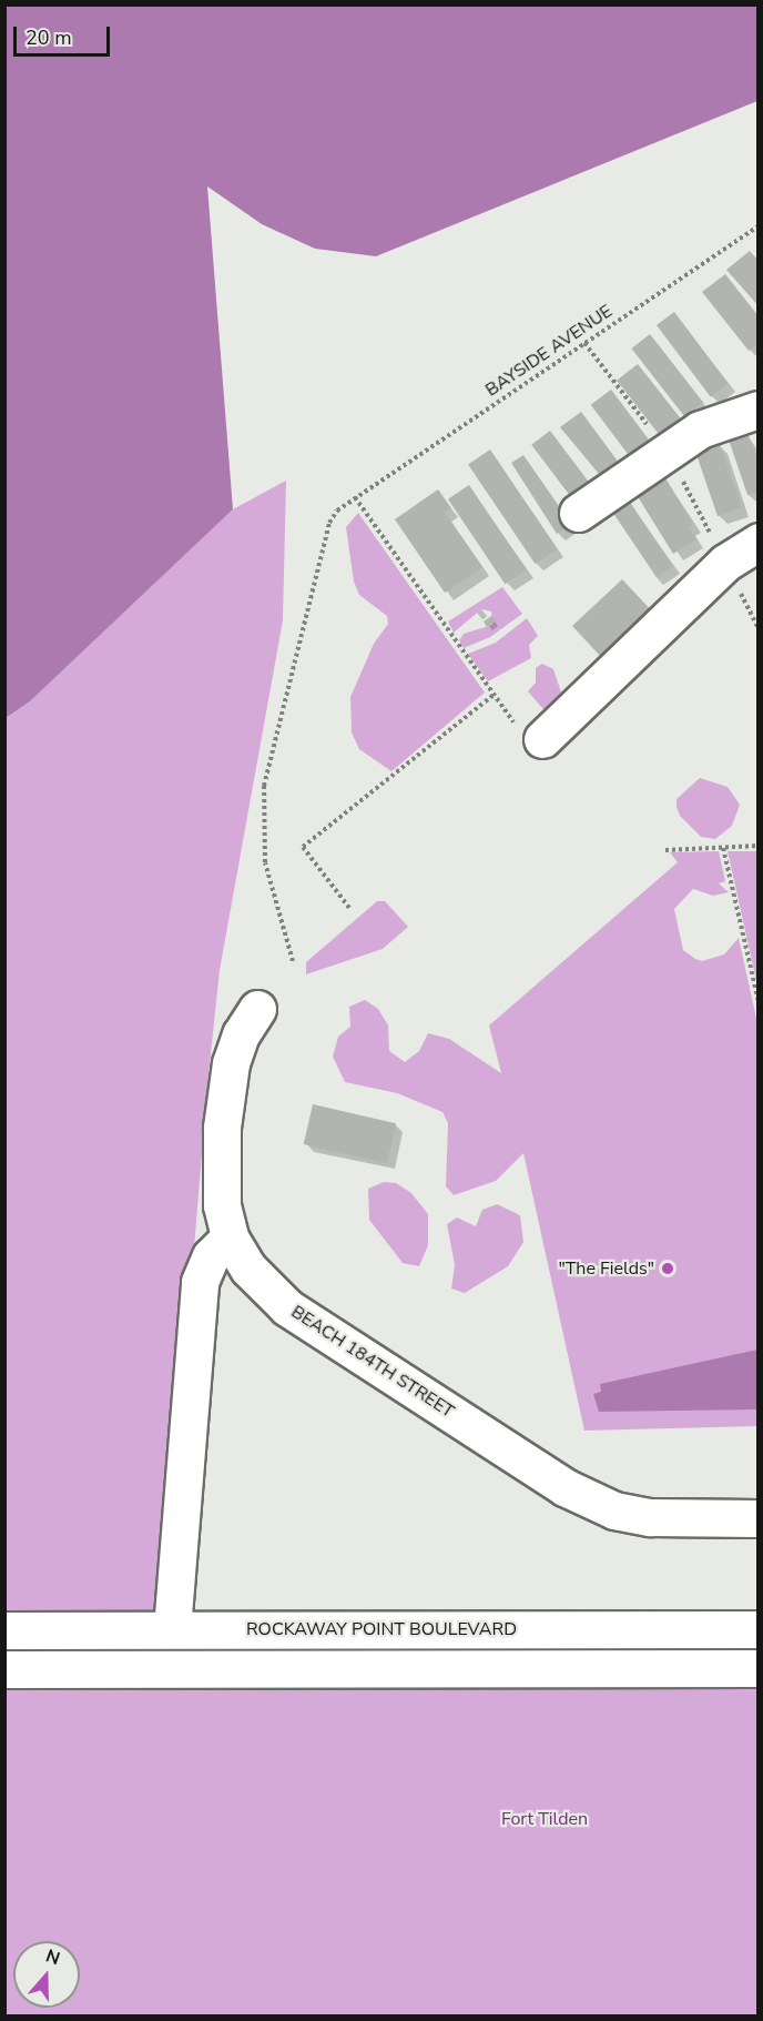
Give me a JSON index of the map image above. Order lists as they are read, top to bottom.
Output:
{
  "streets": {
    "street": ["BEACH 184TH STREET", "ROCKAWAY POINT BOULEVARD"],
    "path": ["BAYSIDE AVENUE"]
  },
  "parks": ["Fort Tilden"],
  "places": ["\"The Fields\""],
  "scale_bar": "20 m",
  "north": "top"
}
